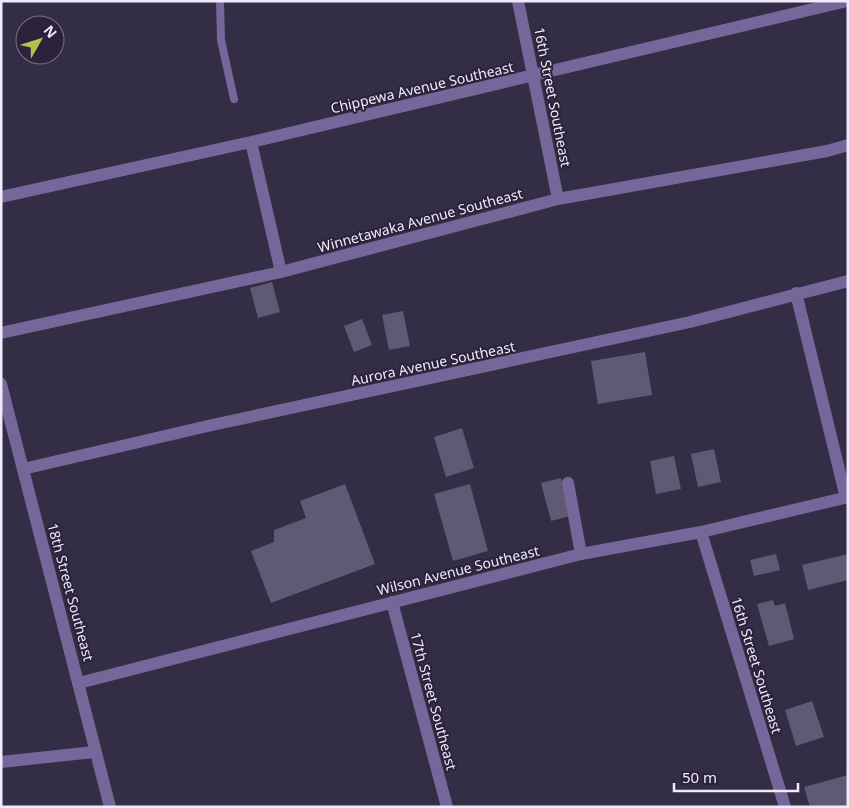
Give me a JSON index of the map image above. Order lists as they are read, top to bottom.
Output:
{
  "streets": {
    "street": [
      "Chippewa Avenue Southeast",
      "16th Street Southeast",
      "Winnetawaka Avenue Southeast",
      "Aurora Avenue Southeast",
      "Wilson Avenue Southeast",
      "18th Street Southeast",
      "17th Street Southeast"
    ]
  },
  "crossings": [
    ["Chippewa Avenue Southeast", "16th Street Southeast"],
    ["16th Street Southeast", "Winnetawaka Avenue Southeast"],
    ["16th Street Southeast", "Wilson Avenue Southeast"],
    ["Aurora Avenue Southeast", "18th Street Southeast"],
    ["Wilson Avenue Southeast", "18th Street Southeast"],
    ["Wilson Avenue Southeast", "17th Street Southeast"]
  ],
  "scale_bar": "50 m",
  "north": "top right"
}
